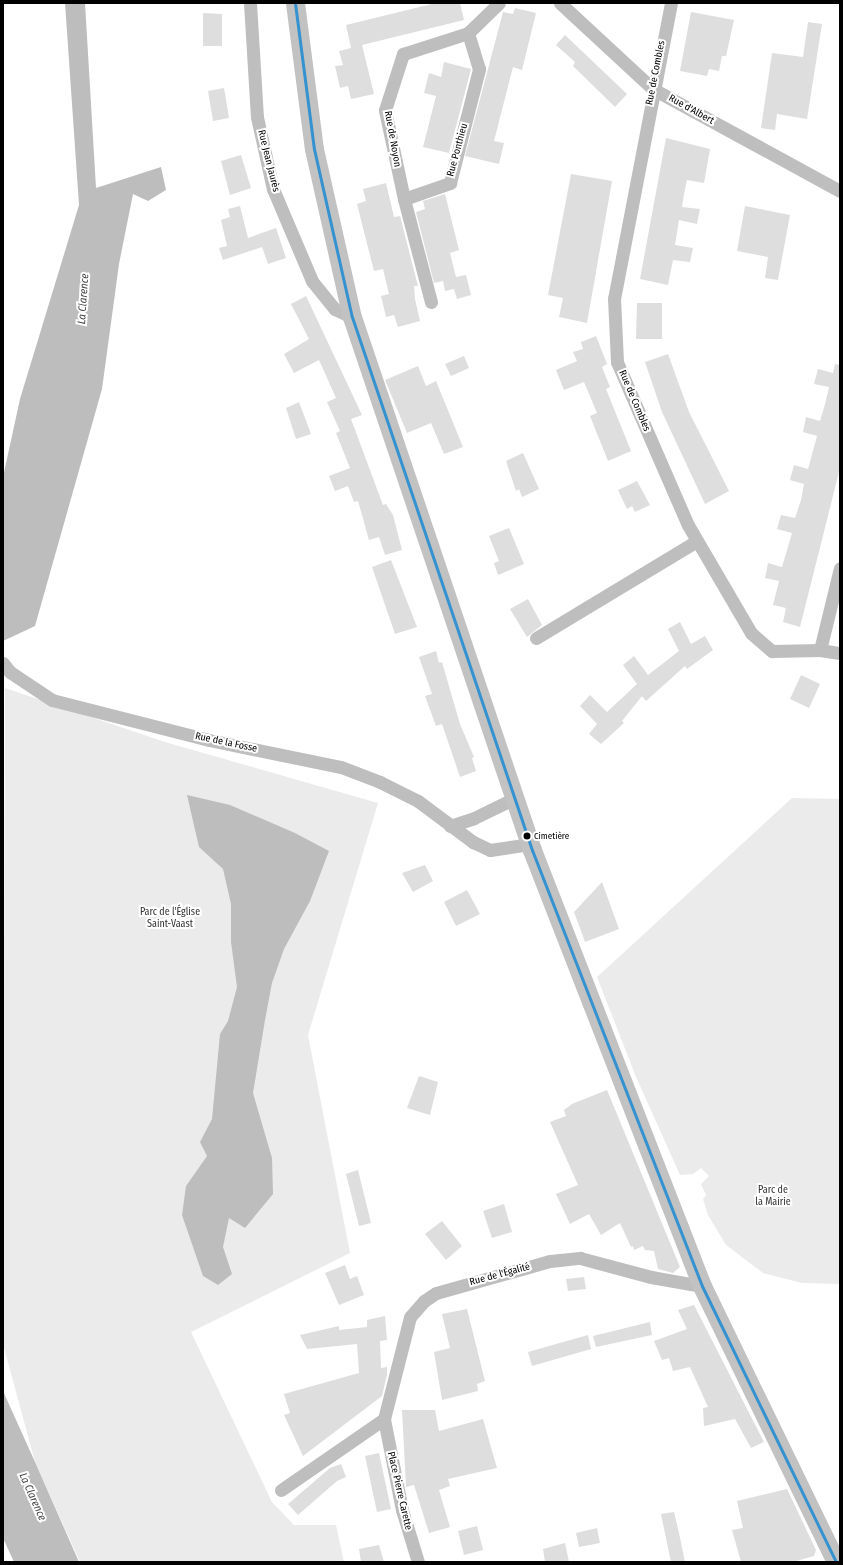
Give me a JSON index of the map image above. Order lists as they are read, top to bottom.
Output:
{
  "streets": {
    "street": [
      "Rue de Combles",
      "Rue d'Albert",
      "Rue de Noyon",
      "Rue Ponthieu",
      "Rue Jean Jaurès",
      "Rue de la Fosse",
      "Rue de l'Égalité",
      "Place Pierre Carette"
    ]
  },
  "crossings": [
    ["Rue de Combles", "Rue d'Albert"],
    ["Rue de Noyon", "Rue Ponthieu"],
    ["Rue de l'Égalité", "Place Pierre Carette"]
  ],
  "water": ["La Clarence"],
  "parks": ["Parc de l'Église Saint-Vaast", "Parc de la Mairie"],
  "places": ["Cimetière"]
}
